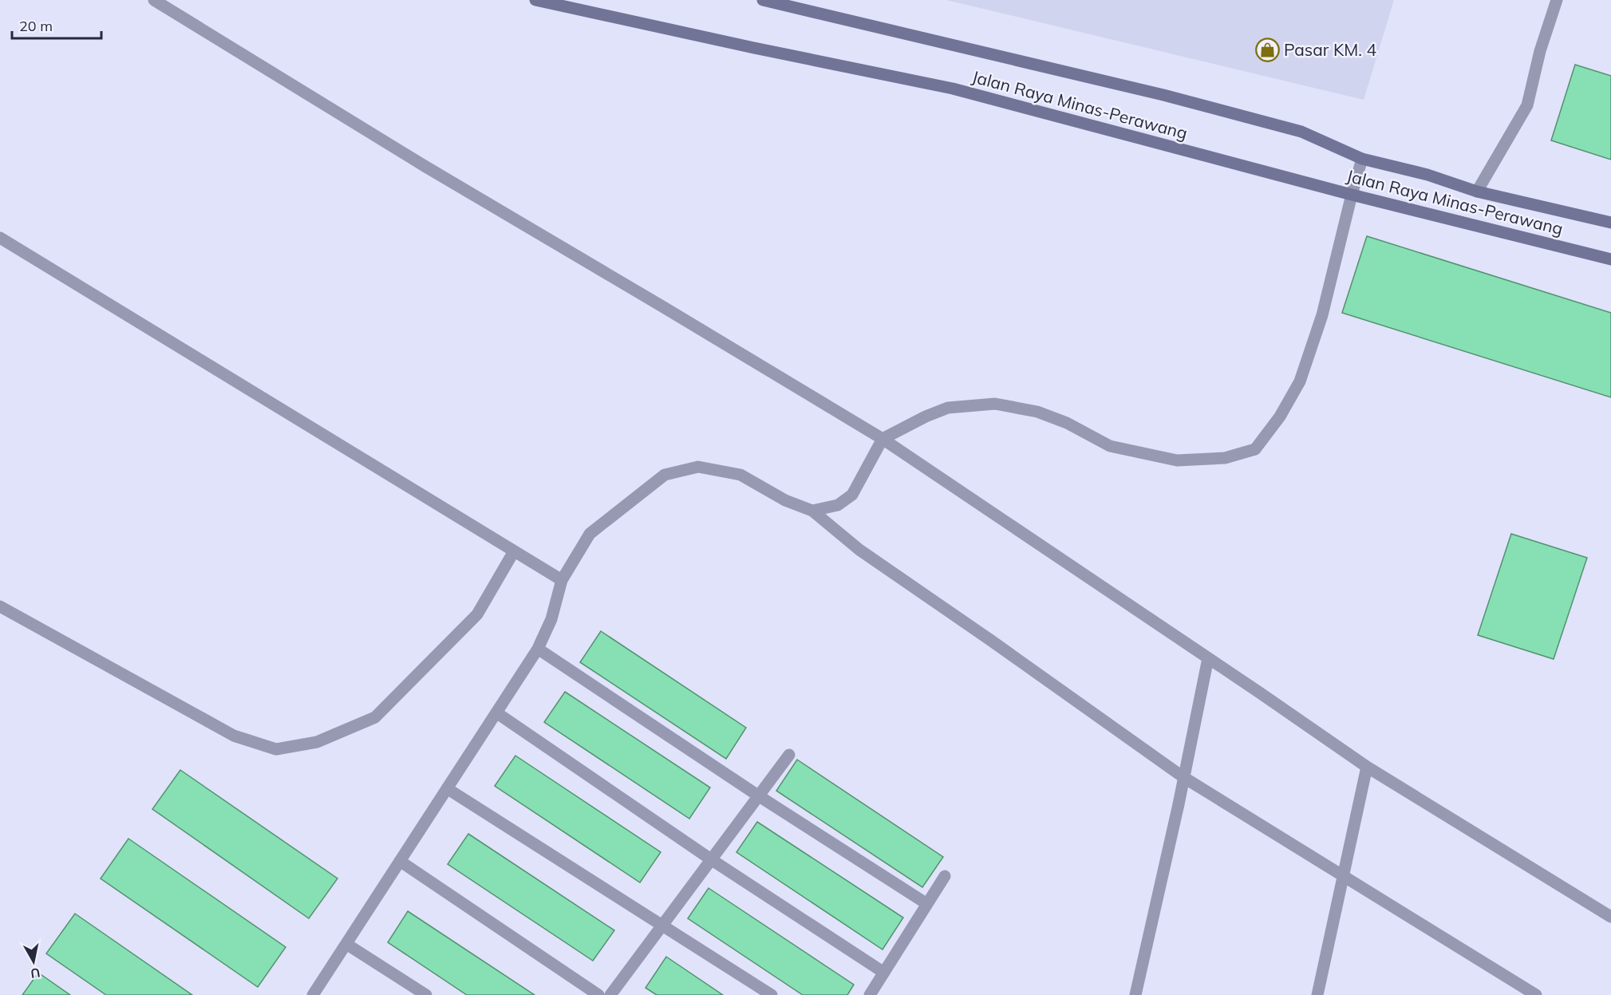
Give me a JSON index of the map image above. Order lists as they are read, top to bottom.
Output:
{
  "streets": {
    "main road": ["Jalan Raya Minas-Perawang"]
  },
  "places": {
    "shop": ["Pasar KM. 4"]
  },
  "scale_bar": "20 m",
  "north": "bottom"
}
